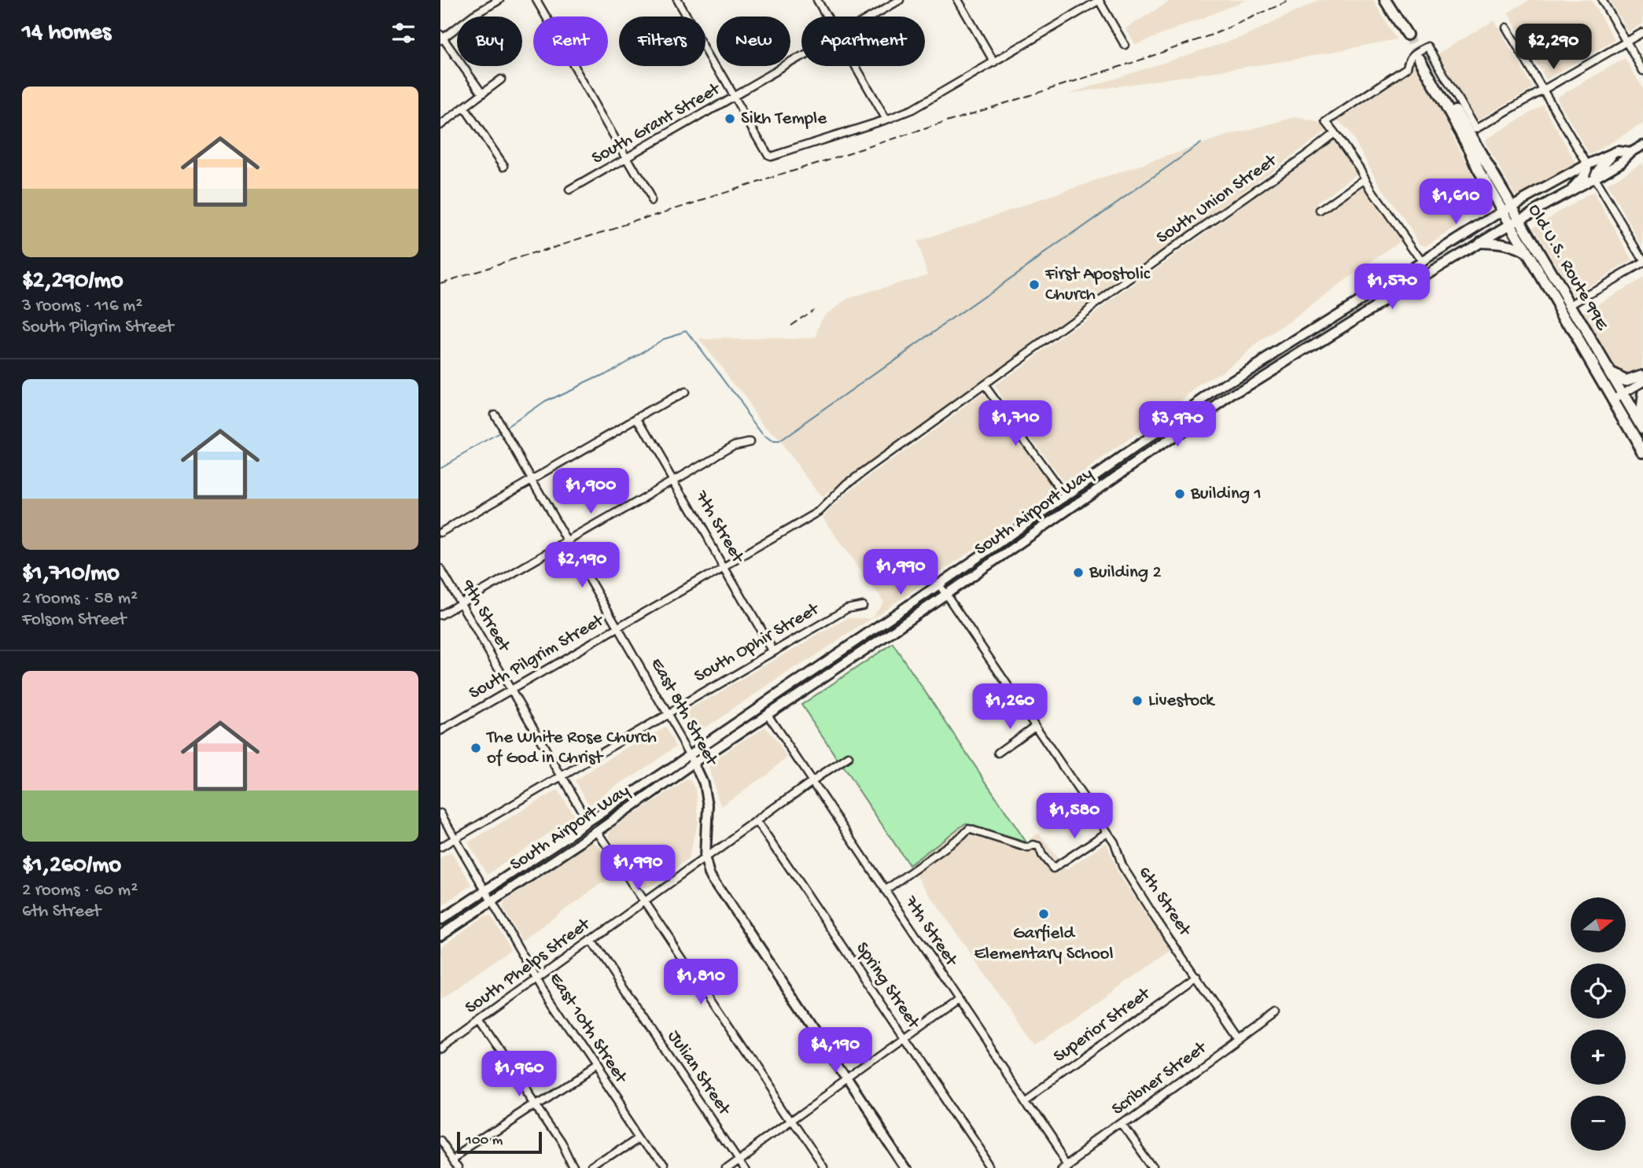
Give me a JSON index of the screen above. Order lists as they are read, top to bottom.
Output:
{
  "streets": {
    "main road": ["Old U.S. Route 99E", "South Airport Way", "East 8th Street"],
    "street": [
      "South Grant Street",
      "South Union Street",
      "7th Street",
      "9th Street",
      "South Ophir Street",
      "South Pilgrim Street",
      "6th Street",
      "South Phelps Street",
      "Spring Street",
      "Superior Street",
      "East 10th Street",
      "Julian Street",
      "Scribner Street"
    ]
  },
  "crossings": [
    ["South Union Street", "South Pilgrim Street"],
    ["Old U.S. Route 99E", "South Airport Way"],
    ["South Airport Way", "7th Street"],
    ["South Airport Way", "9th Street"],
    ["South Airport Way", "East 8th Street"],
    ["South Airport Way", "6th Street"],
    ["South Airport Way", "East 10th Street"],
    ["7th Street", "South Ophir Street"],
    ["7th Street", "South Pilgrim Street"],
    ["7th Street", "South Phelps Street"],
    ["7th Street", "Superior Street"],
    ["7th Street", "Scribner Street"],
    ["9th Street", "South Ophir Street"],
    ["9th Street", "South Pilgrim Street"],
    ["South Ophir Street", "East 8th Street"],
    ["South Ophir Street", "East 10th Street"],
    ["South Pilgrim Street", "East 8th Street"],
    ["East 8th Street", "South Phelps Street"],
    ["6th Street", "Superior Street"],
    ["6th Street", "Scribner Street"],
    ["South Phelps Street", "Spring Street"],
    ["South Phelps Street", "East 10th Street"],
    ["South Phelps Street", "Julian Street"]
  ],
  "places": [
    "Sikh Temple",
    "First Apostolic Church",
    "Building 1",
    "Building 2",
    "Livestock",
    "The White Rose Church of God in Christ",
    "Garfield Elementary School"
  ],
  "scale_bar": "100 m",
  "north": "right",
  "page": {
    "heading": "14 homes",
    "chip": [
      "Buy",
      "Rent",
      "Filters",
      "New",
      "Apartment"
    ],
    "price": [
      "$2,290",
      "$1,610",
      "$1,570",
      "$1,710",
      "$3,970",
      "$1,900",
      "$2,190",
      "$1,990",
      "$1,260",
      "$1,580",
      "$1,990",
      "$1,810",
      "$4,190",
      "$1,960"
    ],
    "list": [
      {
        "name": "$2,290/mo",
        "note": "3 rooms · 116 m² · South Pilgrim Street"
      },
      {
        "name": "$1,710/mo",
        "note": "2 rooms · 58 m² · Folsom Street"
      },
      {
        "name": "$1,260/mo",
        "note": "2 rooms · 60 m² · 6th Street"
      }
    ],
    "map_buttons": ["+", "−"],
    "scale": "100 m"
  }
}
